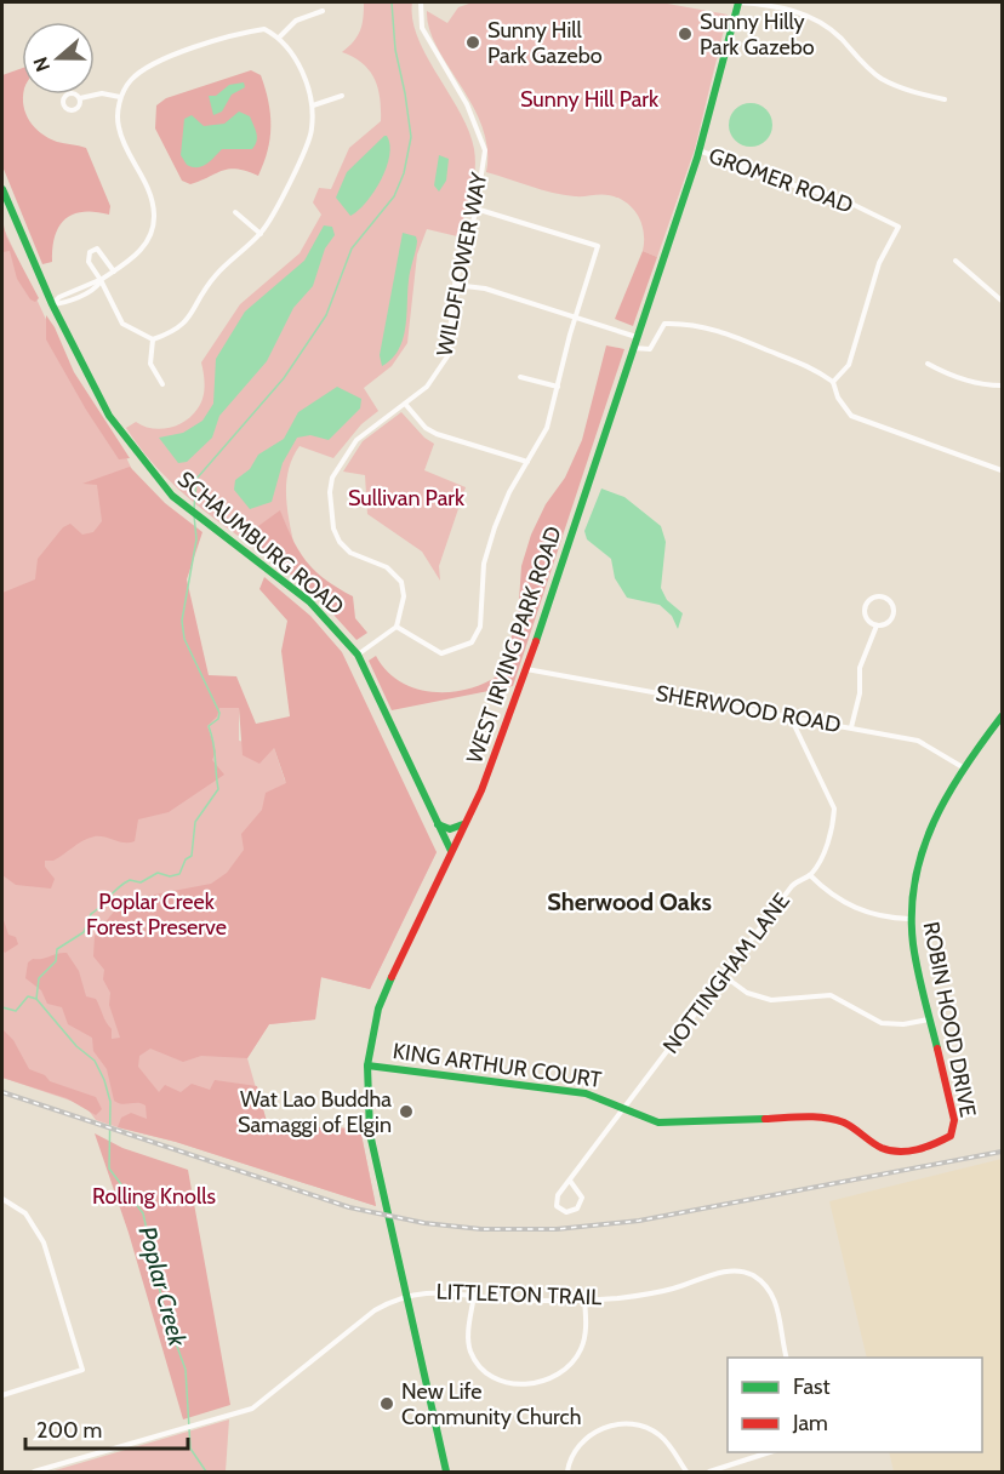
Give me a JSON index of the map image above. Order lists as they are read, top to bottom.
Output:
{
  "streets": {
    "main road": [
      "SCHAUMBURG ROAD",
      "WEST IRVING PARK ROAD",
      "ROBIN HOOD DRIVE",
      "KING ARTHUR COURT"
    ],
    "street": [
      "GROMER ROAD",
      "WILDFLOWER WAY",
      "SHERWOOD ROAD",
      "NOTTINGHAM LANE",
      "LITTLETON TRAIL"
    ]
  },
  "crossings": [
    ["GROMER ROAD", "WEST IRVING PARK ROAD"],
    ["SCHAUMBURG ROAD", "WEST IRVING PARK ROAD"],
    ["WEST IRVING PARK ROAD", "SHERWOOD ROAD"],
    ["WEST IRVING PARK ROAD", "KING ARTHUR COURT"],
    ["WEST IRVING PARK ROAD", "LITTLETON TRAIL"],
    ["SHERWOOD ROAD", "NOTTINGHAM LANE"],
    ["SHERWOOD ROAD", "ROBIN HOOD DRIVE"],
    ["NOTTINGHAM LANE", "KING ARTHUR COURT"],
    ["ROBIN HOOD DRIVE", "KING ARTHUR COURT"]
  ],
  "districts": ["Sherwood Oaks"],
  "water": ["Poplar Creek"],
  "parks": [
    "Sunny Hill Park",
    "Sullivan Park",
    "Poplar Creek Forest Preserve",
    "Rolling Knolls"
  ],
  "places": [
    "Sunny Hilly Park Gazebo",
    "Sunny Hill Park Gazebo",
    "Wat Lao Buddha Samaggi of Elgin",
    "New Life Community Church"
  ],
  "legend": ["Fast", "Jam"],
  "scale_bar": "200 m",
  "north": "left"
}
